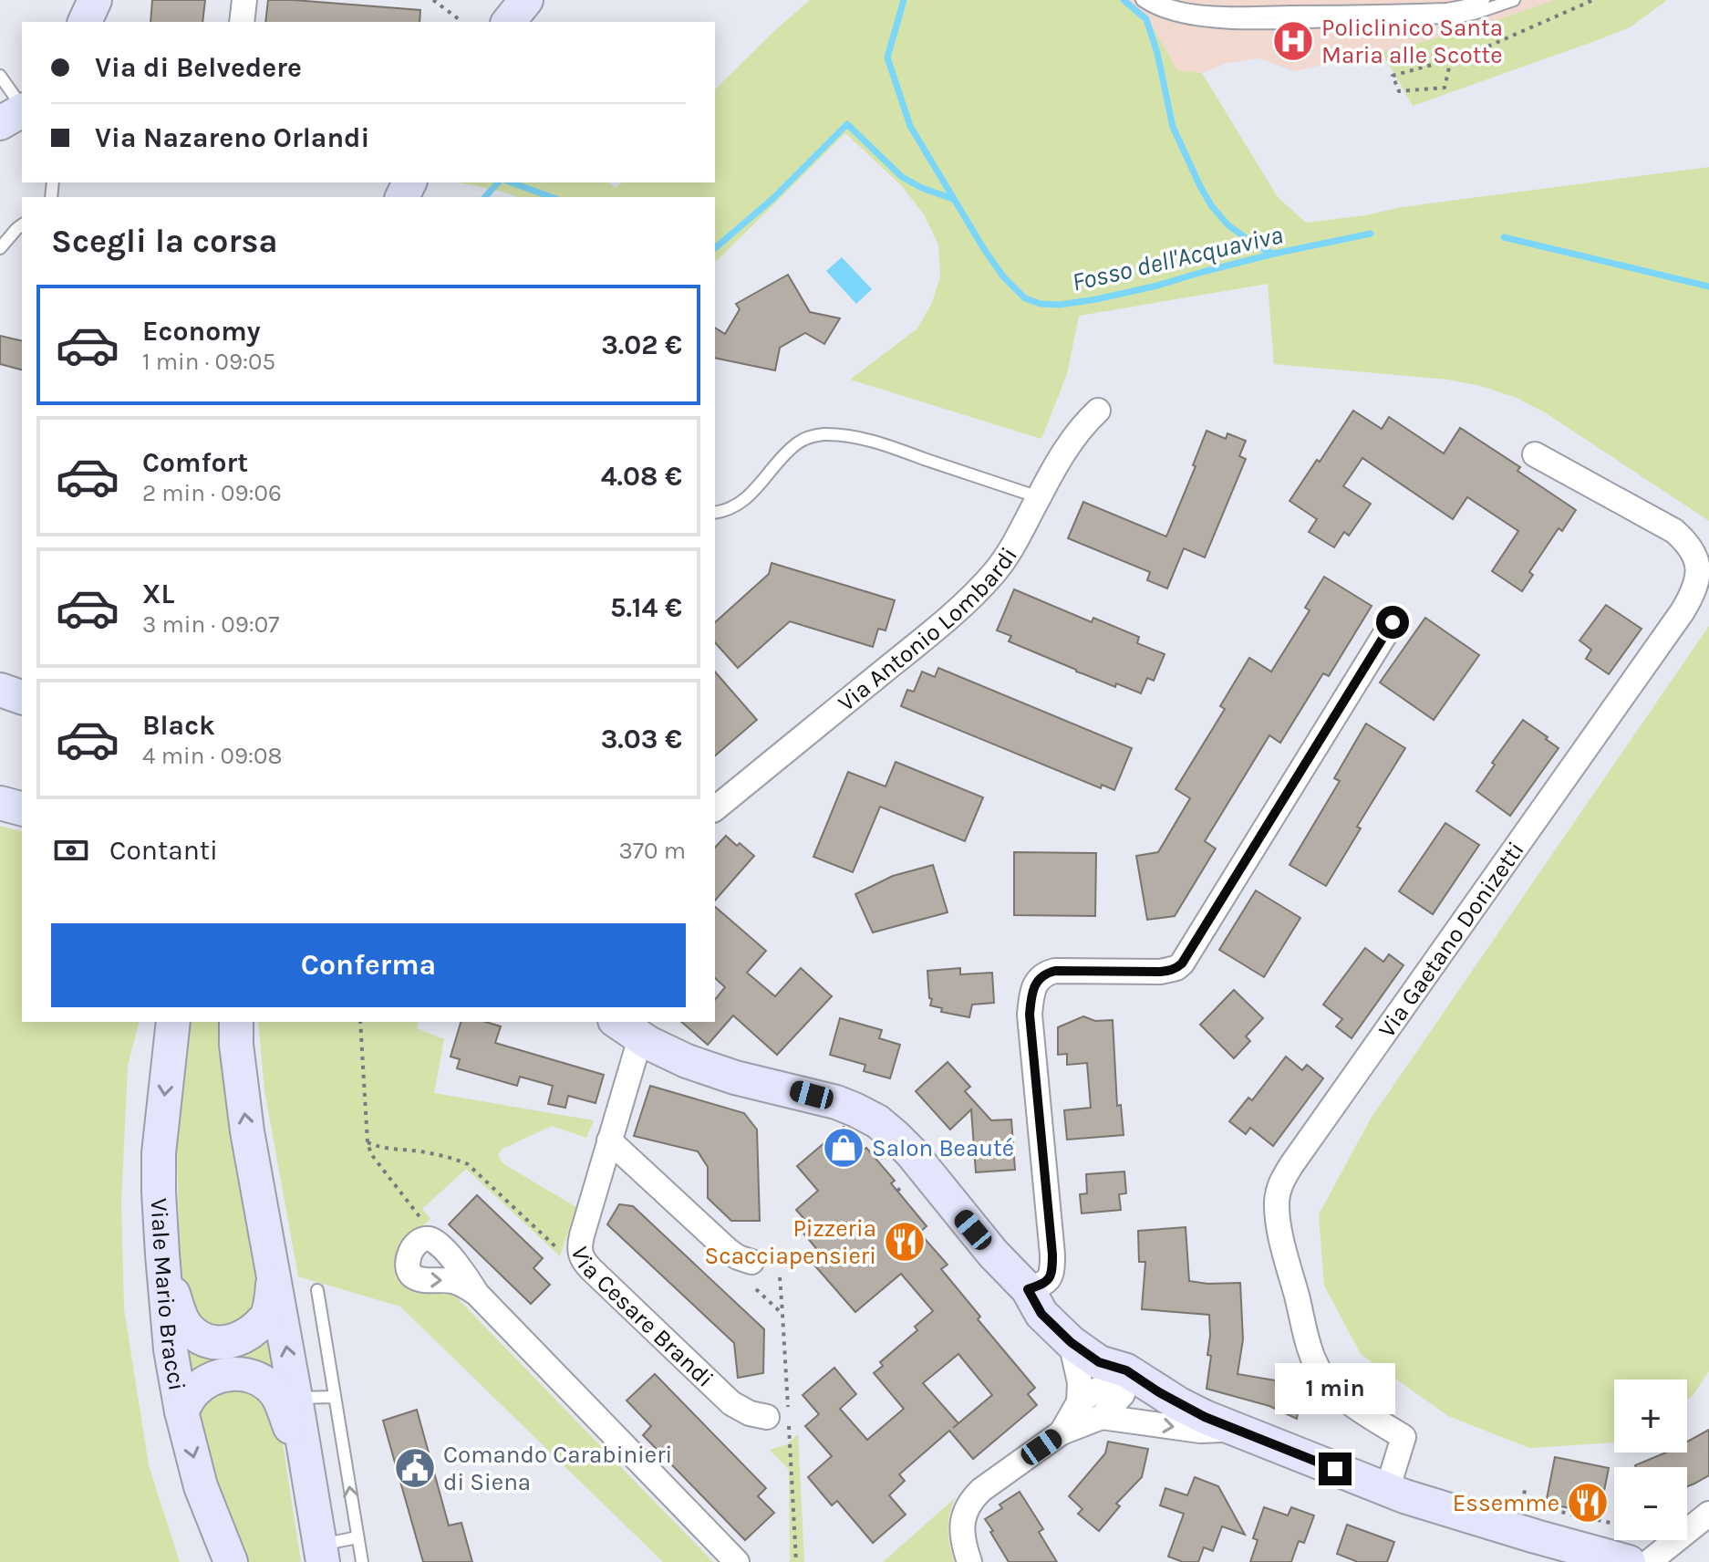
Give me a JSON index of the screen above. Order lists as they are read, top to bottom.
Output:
{
  "streets": {
    "main road": ["Viale Mario Bracci"],
    "street": ["Via Antonio Lombardi", "Via Gaetano Donizetti", "Via Cesare Brandi"]
  },
  "water": ["Fosso dell'Acquaviva"],
  "places": {
    "hospital": ["Policlinico Santa Maria alle Scotte"],
    "shop": ["Salon Beauté"],
    "restaurant": ["Pizzeria Scacciapensieri", "Essemme"],
    "public building": ["Comando Carabinieri di Siena"]
  },
  "page": {
    "banner": ["Via di Belvedere", "Via Nazareno Orlandi"],
    "heading": "Scegli la corsa",
    "list": [
      {
        "name": "Economy",
        "note": "1 min · 09:05",
        "value": "3.02 €"
      },
      {
        "name": "Comfort",
        "note": "2 min · 09:06",
        "value": "4.08 €"
      },
      {
        "name": "XL",
        "note": "3 min · 09:07",
        "value": "5.14 €"
      },
      {
        "name": "Black",
        "note": "4 min · 09:08",
        "value": "3.03 €"
      }
    ],
    "pay": ["Contanti", "370 m"],
    "buttons": "Conferma",
    "bubble": "1 min",
    "map_buttons": ["+", "−"]
  }
}
